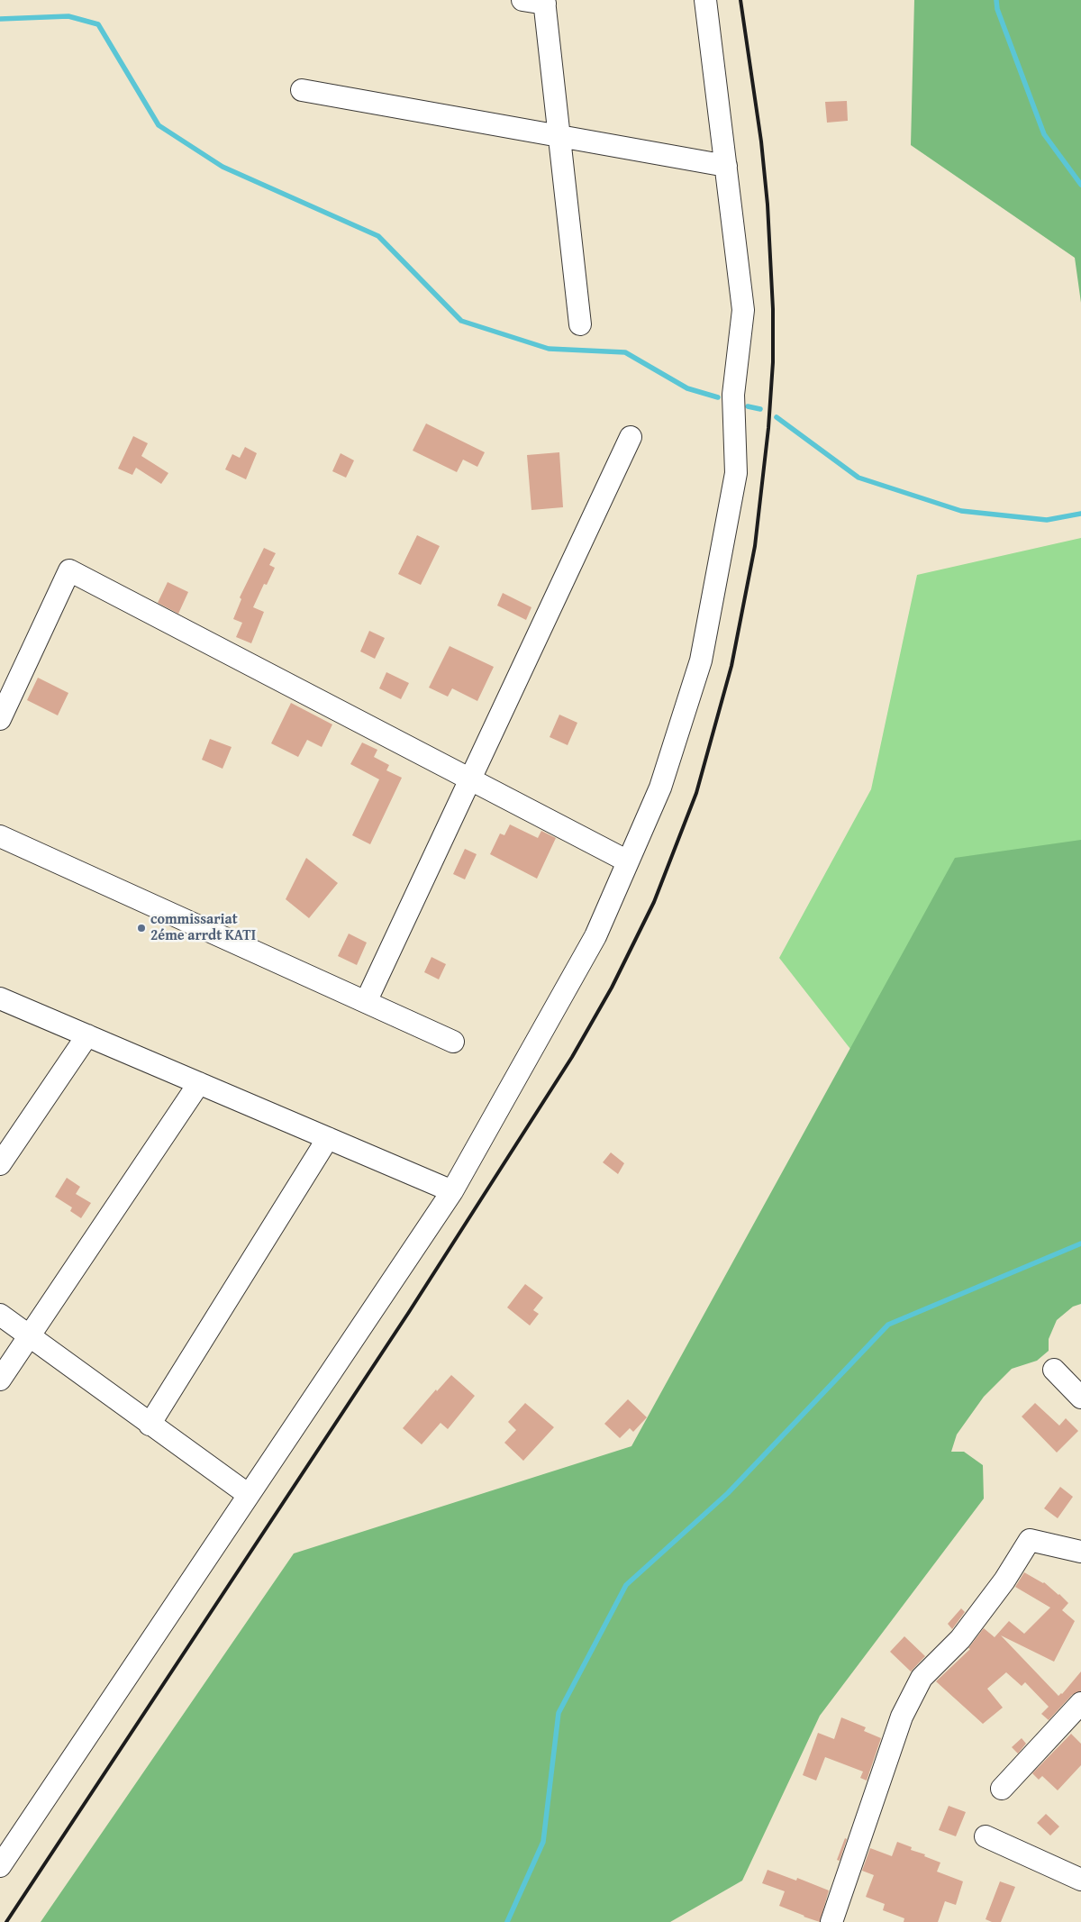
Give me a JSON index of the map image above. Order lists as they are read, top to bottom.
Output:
{
  "places": ["commissariat 2éme arrdt KATI"]
}
